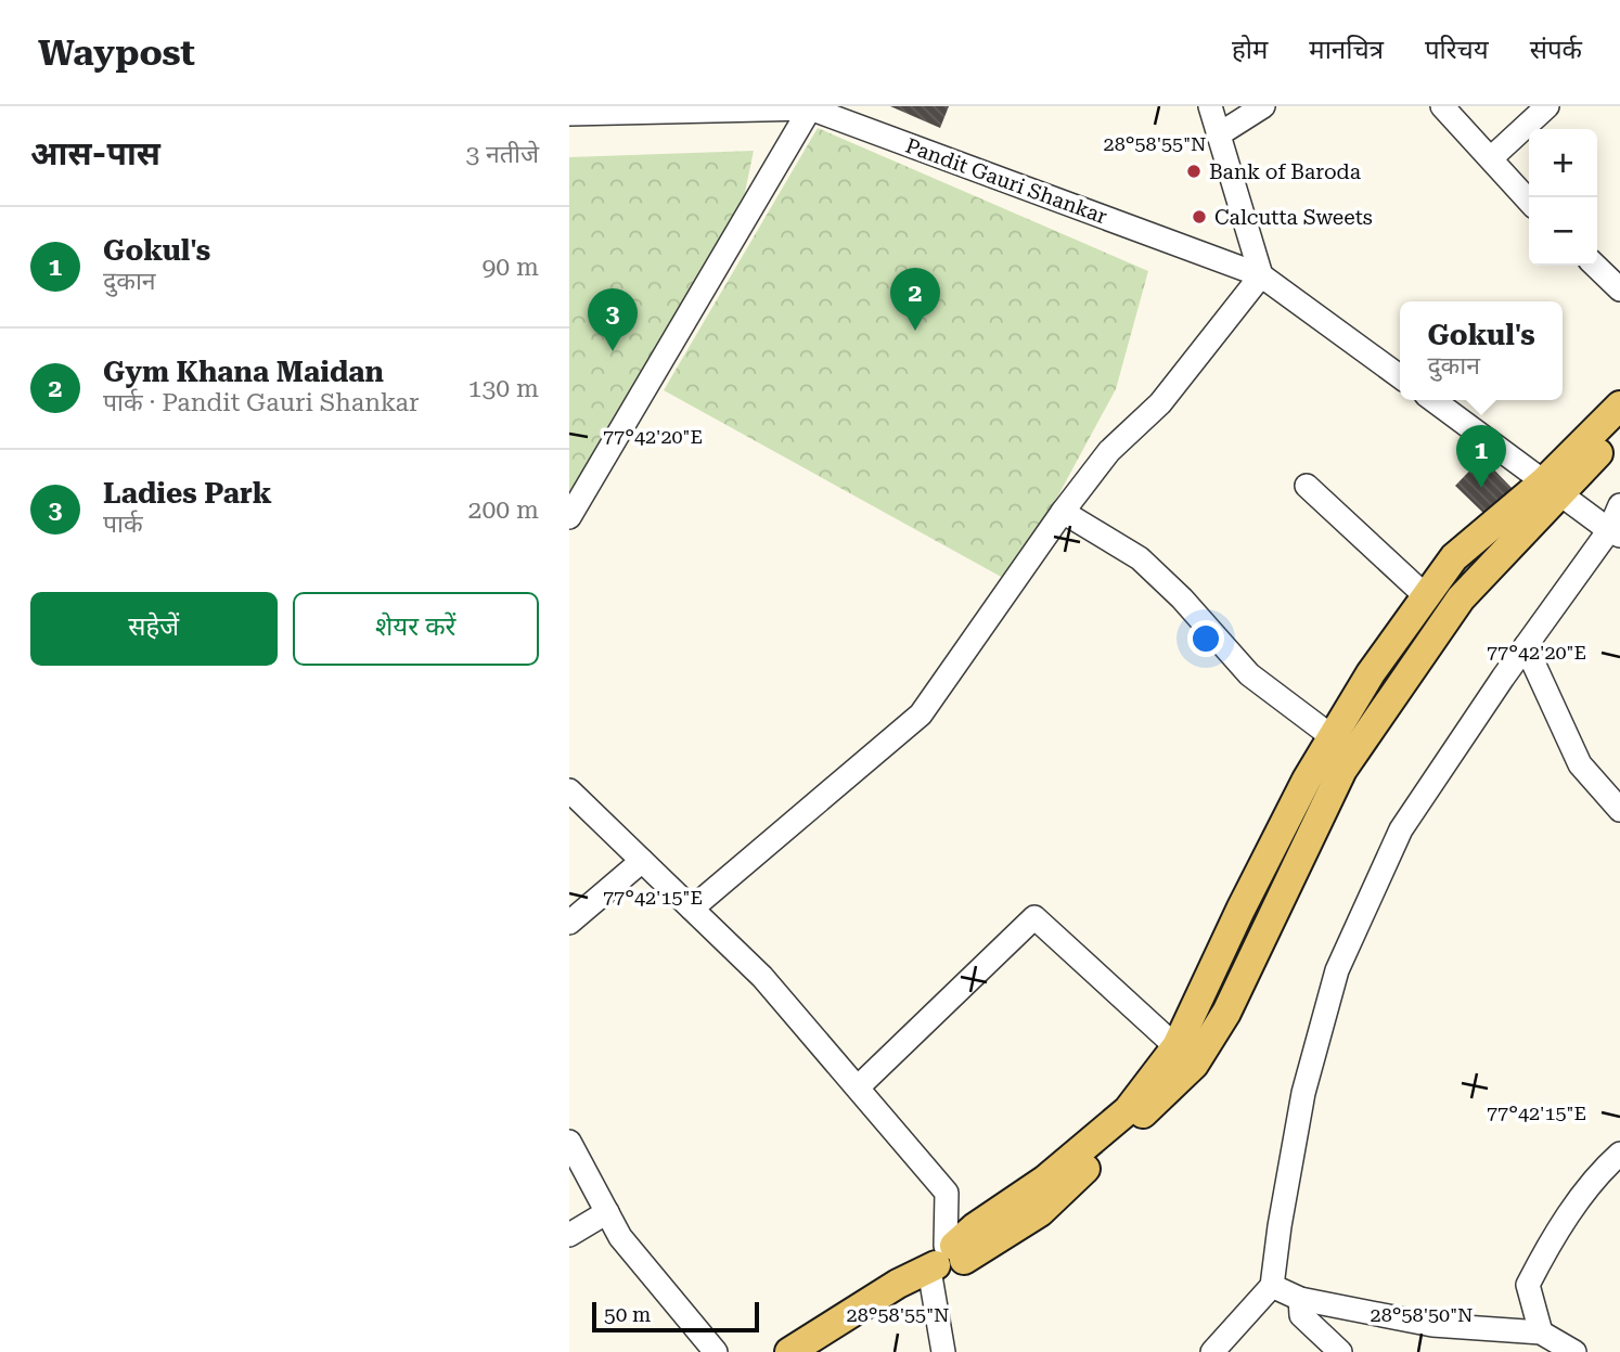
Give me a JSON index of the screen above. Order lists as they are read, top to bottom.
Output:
{
  "streets": {
    "street": ["Pandit Gauri Shankar"]
  },
  "places": ["Bank of Baroda", "Calcutta Sweets"],
  "scale_bar": "50 m",
  "page": {
    "header": "Waypost",
    "nav": [
      "होम",
      "मानचित्र",
      "परिचय",
      "संपर्क"
    ],
    "heading": ["आस-पास", "3 नतीजे"],
    "map_buttons": ["+", "−"],
    "list": [
      {
        "mark": "1",
        "name": "Gokul's",
        "note": "दुकान",
        "value": "90 m"
      },
      {
        "mark": "2",
        "name": "Gym Khana Maidan",
        "note": "पार्क · Pandit Gauri Shankar",
        "value": "130 m"
      },
      {
        "mark": "3",
        "name": "Ladies Park",
        "note": "पार्क",
        "value": "200 m"
      }
    ],
    "pins": ["2", "3", "1"],
    "popup": ["Gokul's", "दुकान"],
    "buttons": ["सहेजें", "शेयर करें"],
    "scale": "50 m"
  },
  "coordinates": [
    "28°58'55\"N",
    "77°42'20\"E",
    "77°42'15\"E",
    "28°58'50\"N"
  ]
}
